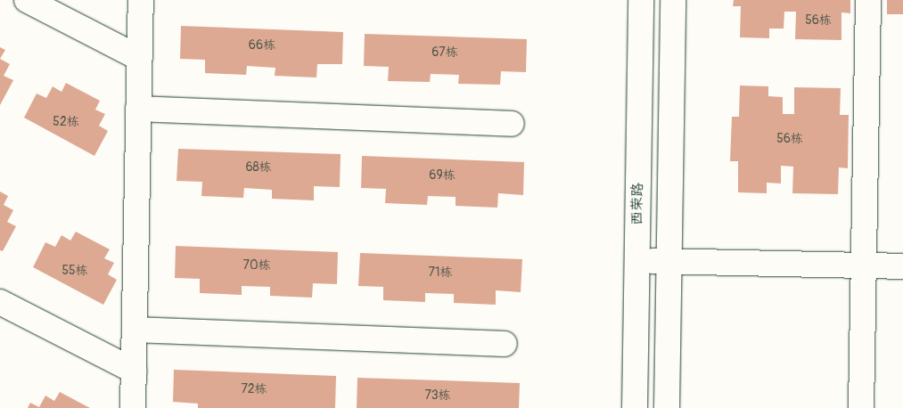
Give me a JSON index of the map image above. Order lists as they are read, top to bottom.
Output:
{
  "streets": {
    "street": ["西荣路"]
  },
  "house_numbers": [
    "56栋",
    "66栋",
    "67栋",
    "52栋",
    "56栋",
    "68栋",
    "69栋",
    "70栋",
    "55栋",
    "71栋",
    "72栋",
    "73栋"
  ]
}
